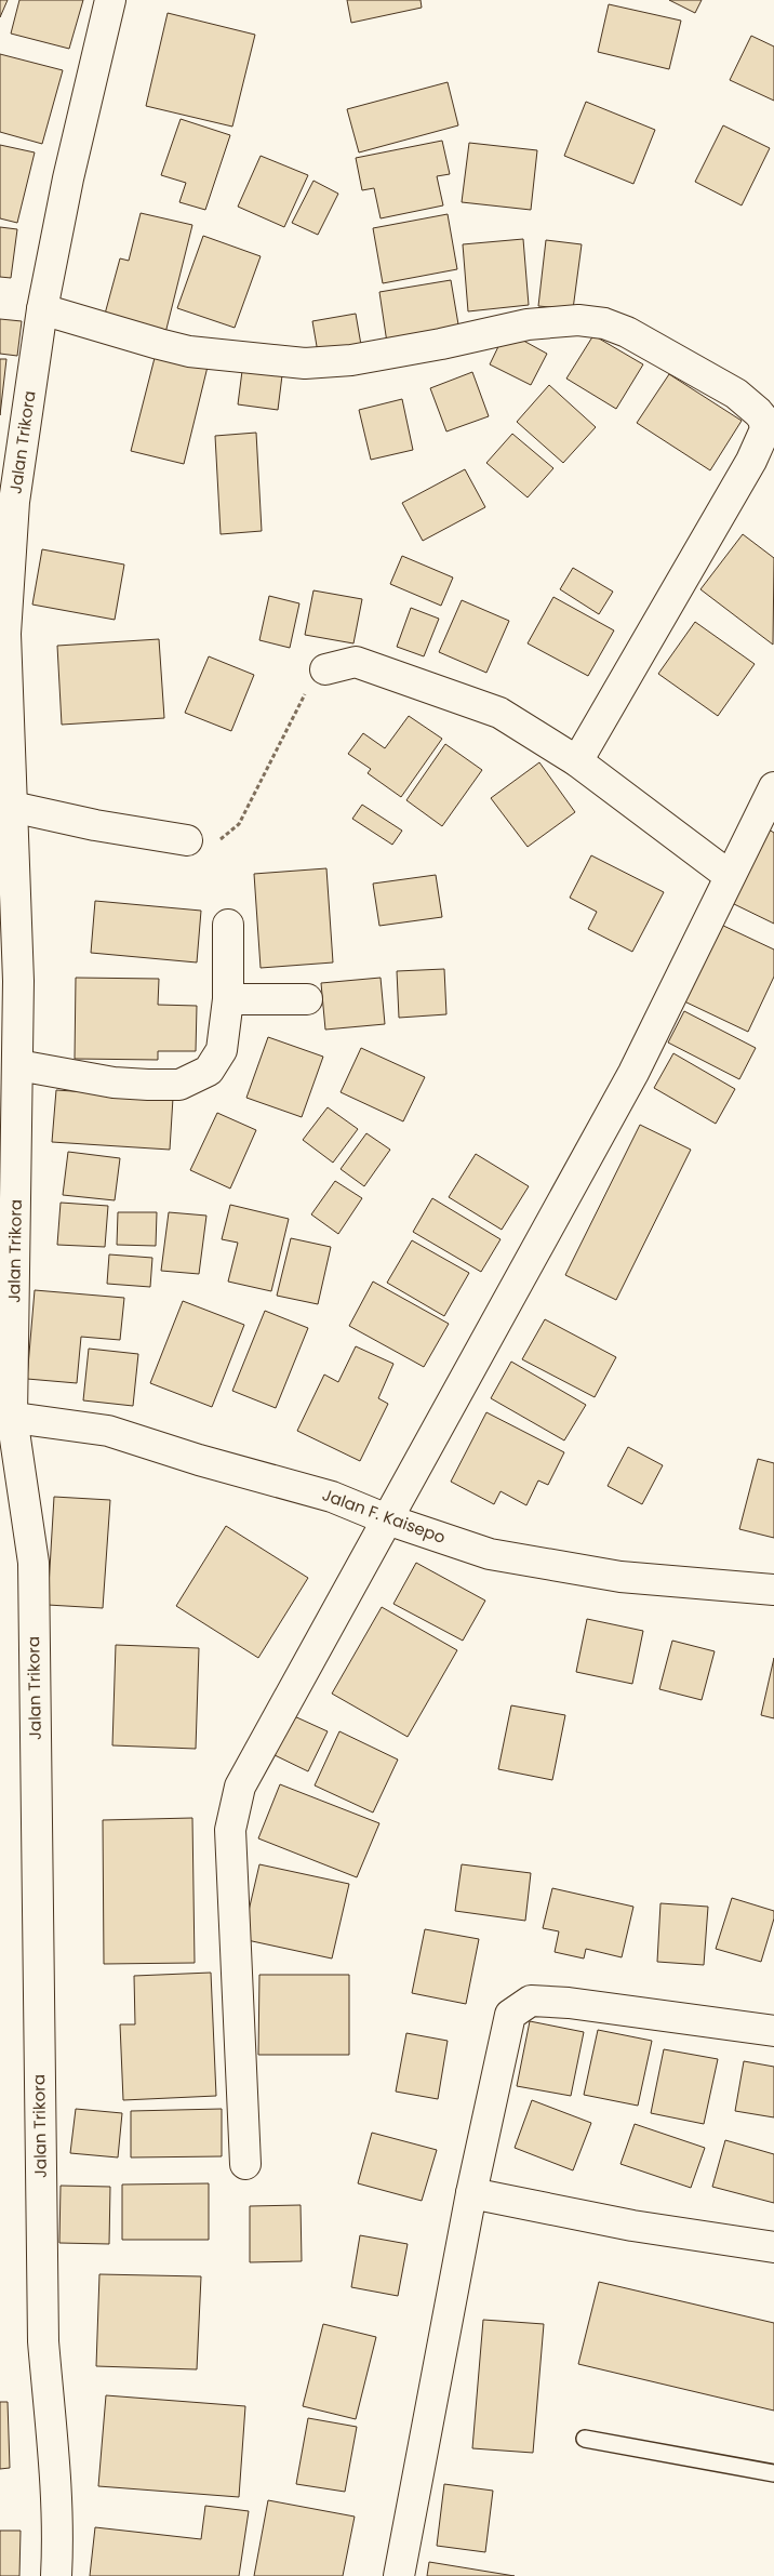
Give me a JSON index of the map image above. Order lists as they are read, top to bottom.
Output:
{
  "streets": {
    "street": ["Jalan Trikora", "Jalan F. Kaisepo"]
  },
  "crossings": [
    ["Jalan Trikora", "Jalan F. Kaisepo"]
  ]
}
